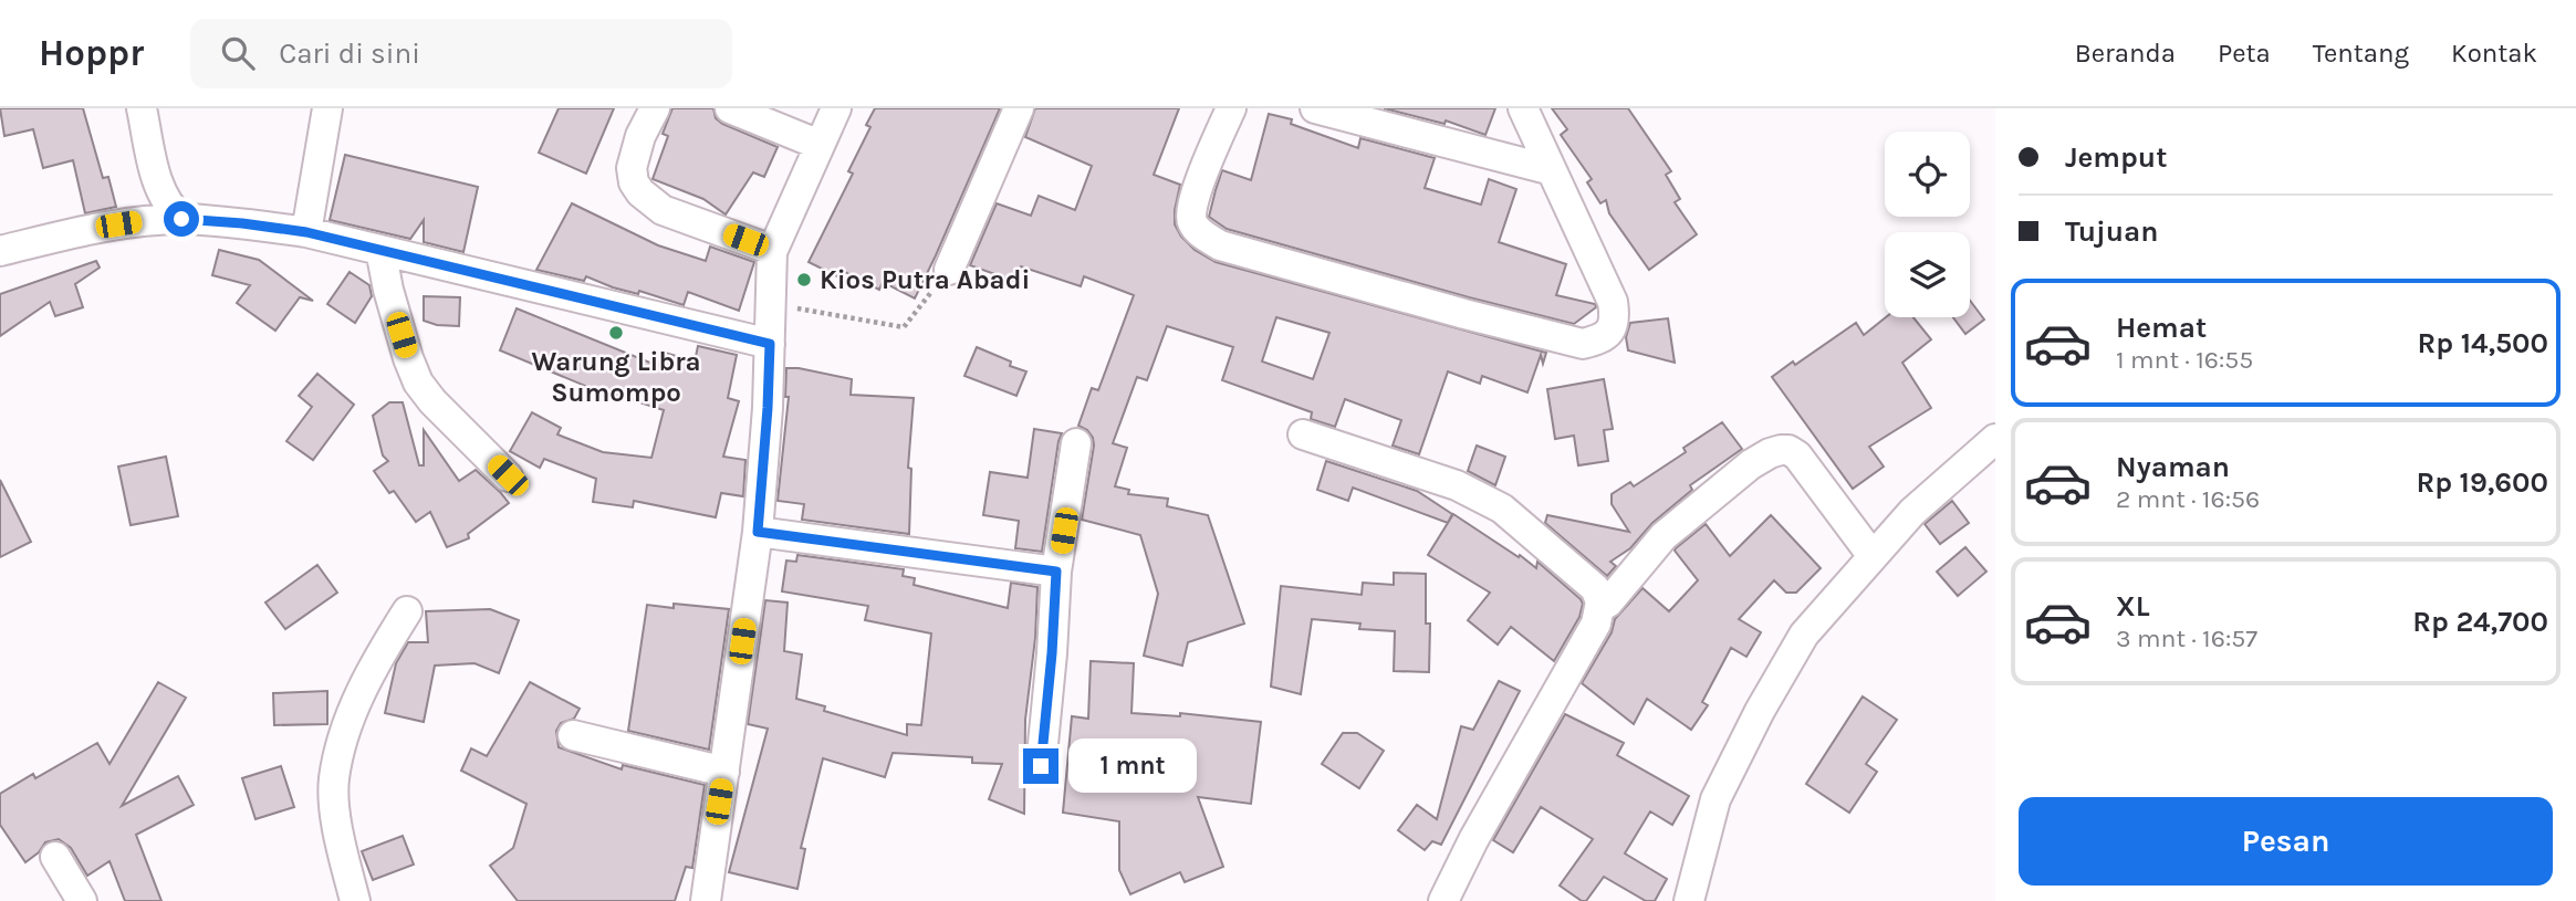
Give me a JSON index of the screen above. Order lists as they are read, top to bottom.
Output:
{
  "places": ["Kios Putra Abadi", "Warung Libra Sumompo"],
  "page": {
    "header": "Hoppr",
    "search": "Cari di sini",
    "nav": [
      "Beranda",
      "Peta",
      "Tentang",
      "Kontak"
    ],
    "banner": ["Jemput", "Tujuan"],
    "list": [
      {
        "name": "Hemat",
        "note": "1 mnt · 16:55",
        "value": "Rp 14,500"
      },
      {
        "name": "Nyaman",
        "note": "2 mnt · 16:56",
        "value": "Rp 19,600"
      },
      {
        "name": "XL",
        "note": "3 mnt · 16:57",
        "value": "Rp 24,700"
      }
    ],
    "bubble": "1 mnt",
    "buttons": "Pesan"
  }
}
